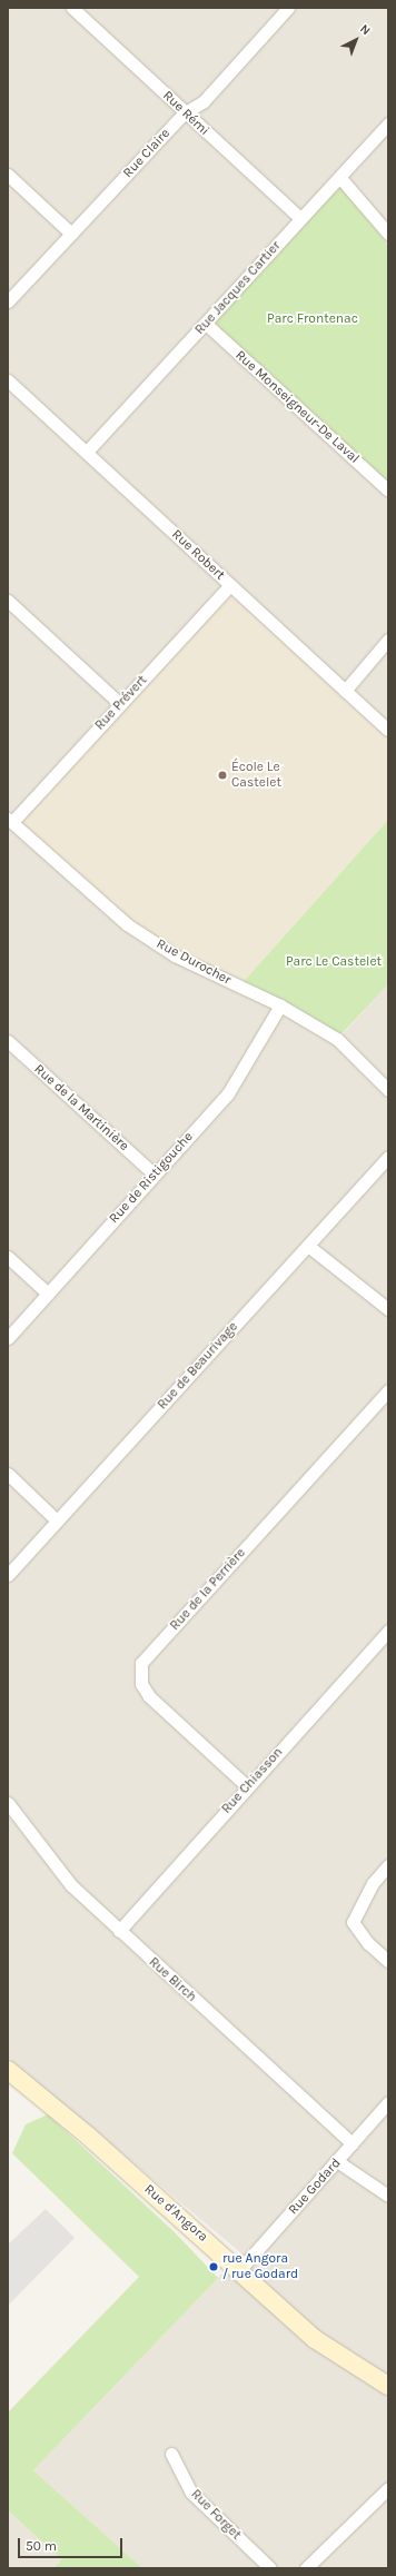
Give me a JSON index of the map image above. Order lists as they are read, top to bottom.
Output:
{
  "streets": {
    "street": [
      "Rue Rémi",
      "Rue Claire",
      "Rue Jacques Cartier",
      "Rue Monseigneur-De Laval",
      "Rue Robert",
      "Rue Prévert",
      "Rue Durocher",
      "Rue de la Martinière",
      "Rue de Ristigouche",
      "Rue de Beaurivage",
      "Rue de la Perrière",
      "Rue Chiasson",
      "Rue Birch",
      "Rue Godard",
      "Rue d'Angora",
      "Rue Forget"
    ]
  },
  "crossings": [
    ["Rue Rémi", "Rue Claire"],
    ["Rue Rémi", "Rue Jacques Cartier"],
    ["Rue Jacques Cartier", "Rue Monseigneur-De Laval"],
    ["Rue Jacques Cartier", "Rue Robert"],
    ["Rue Robert", "Rue Prévert"],
    ["Rue Prévert", "Rue Durocher"],
    ["Rue Durocher", "Rue de Ristigouche"],
    ["Rue de la Martinière", "Rue de Ristigouche"],
    ["Rue de la Perrière", "Rue Chiasson"],
    ["Rue Chiasson", "Rue Birch"],
    ["Rue Birch", "Rue Godard"],
    ["Rue Godard", "Rue d'Angora"]
  ],
  "parks": ["Parc Frontenac", "Parc Le Castelet"],
  "places": ["École Le Castelet", "rue Angora / rue Godard"],
  "scale_bar": "50 m",
  "north": "top right"
}
